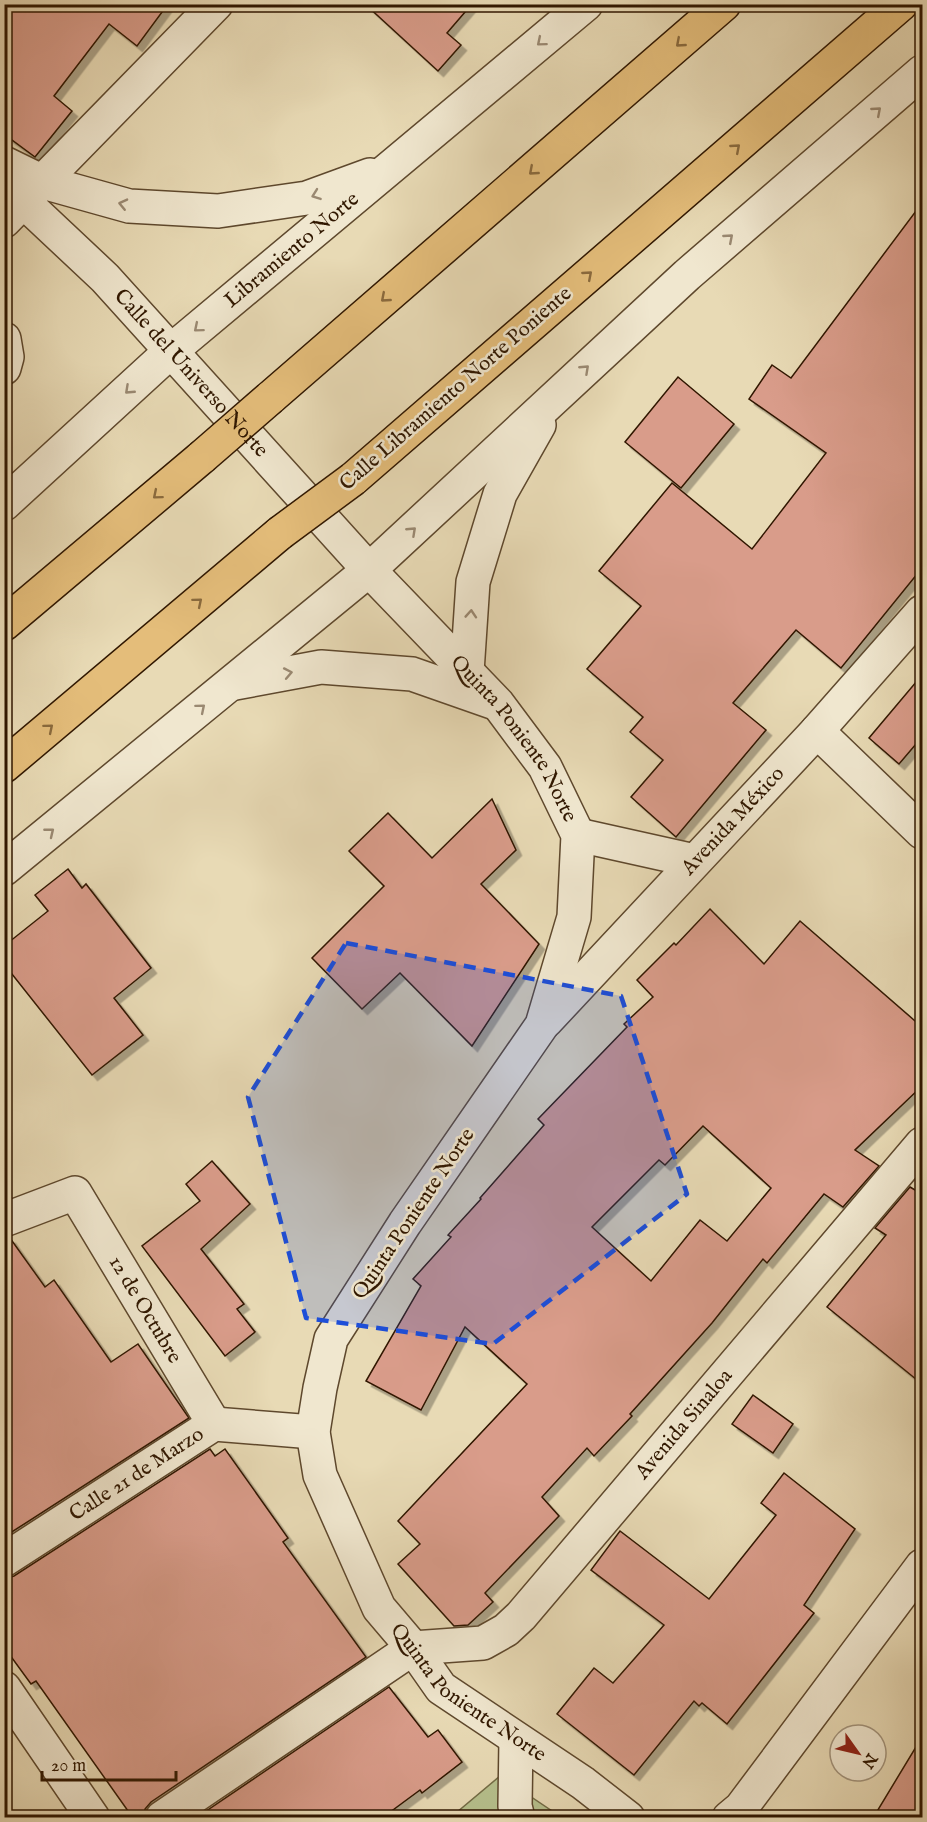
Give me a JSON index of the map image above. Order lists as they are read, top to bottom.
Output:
{
  "streets": {
    "highway": ["Calle Libramiento Norte Poniente"],
    "street": [
      "Libramiento Norte",
      "Calle del Universo Norte",
      "Quinta Poniente Norte",
      "Avenida México",
      "12 de Octubre",
      "Avenida Sinaloa",
      "Calle 21 de Marzo"
    ]
  },
  "crossings": [
    ["Libramiento Norte", "Calle del Universo Norte"],
    ["Calle del Universo Norte", "Quinta Poniente Norte"],
    ["Quinta Poniente Norte", "Avenida México"],
    ["Quinta Poniente Norte", "Avenida Sinaloa"],
    ["Quinta Poniente Norte", "Calle 21 de Marzo"],
    ["12 de Octubre", "Calle 21 de Marzo"]
  ],
  "scale_bar": "20 m",
  "north": "bottom right"
}
